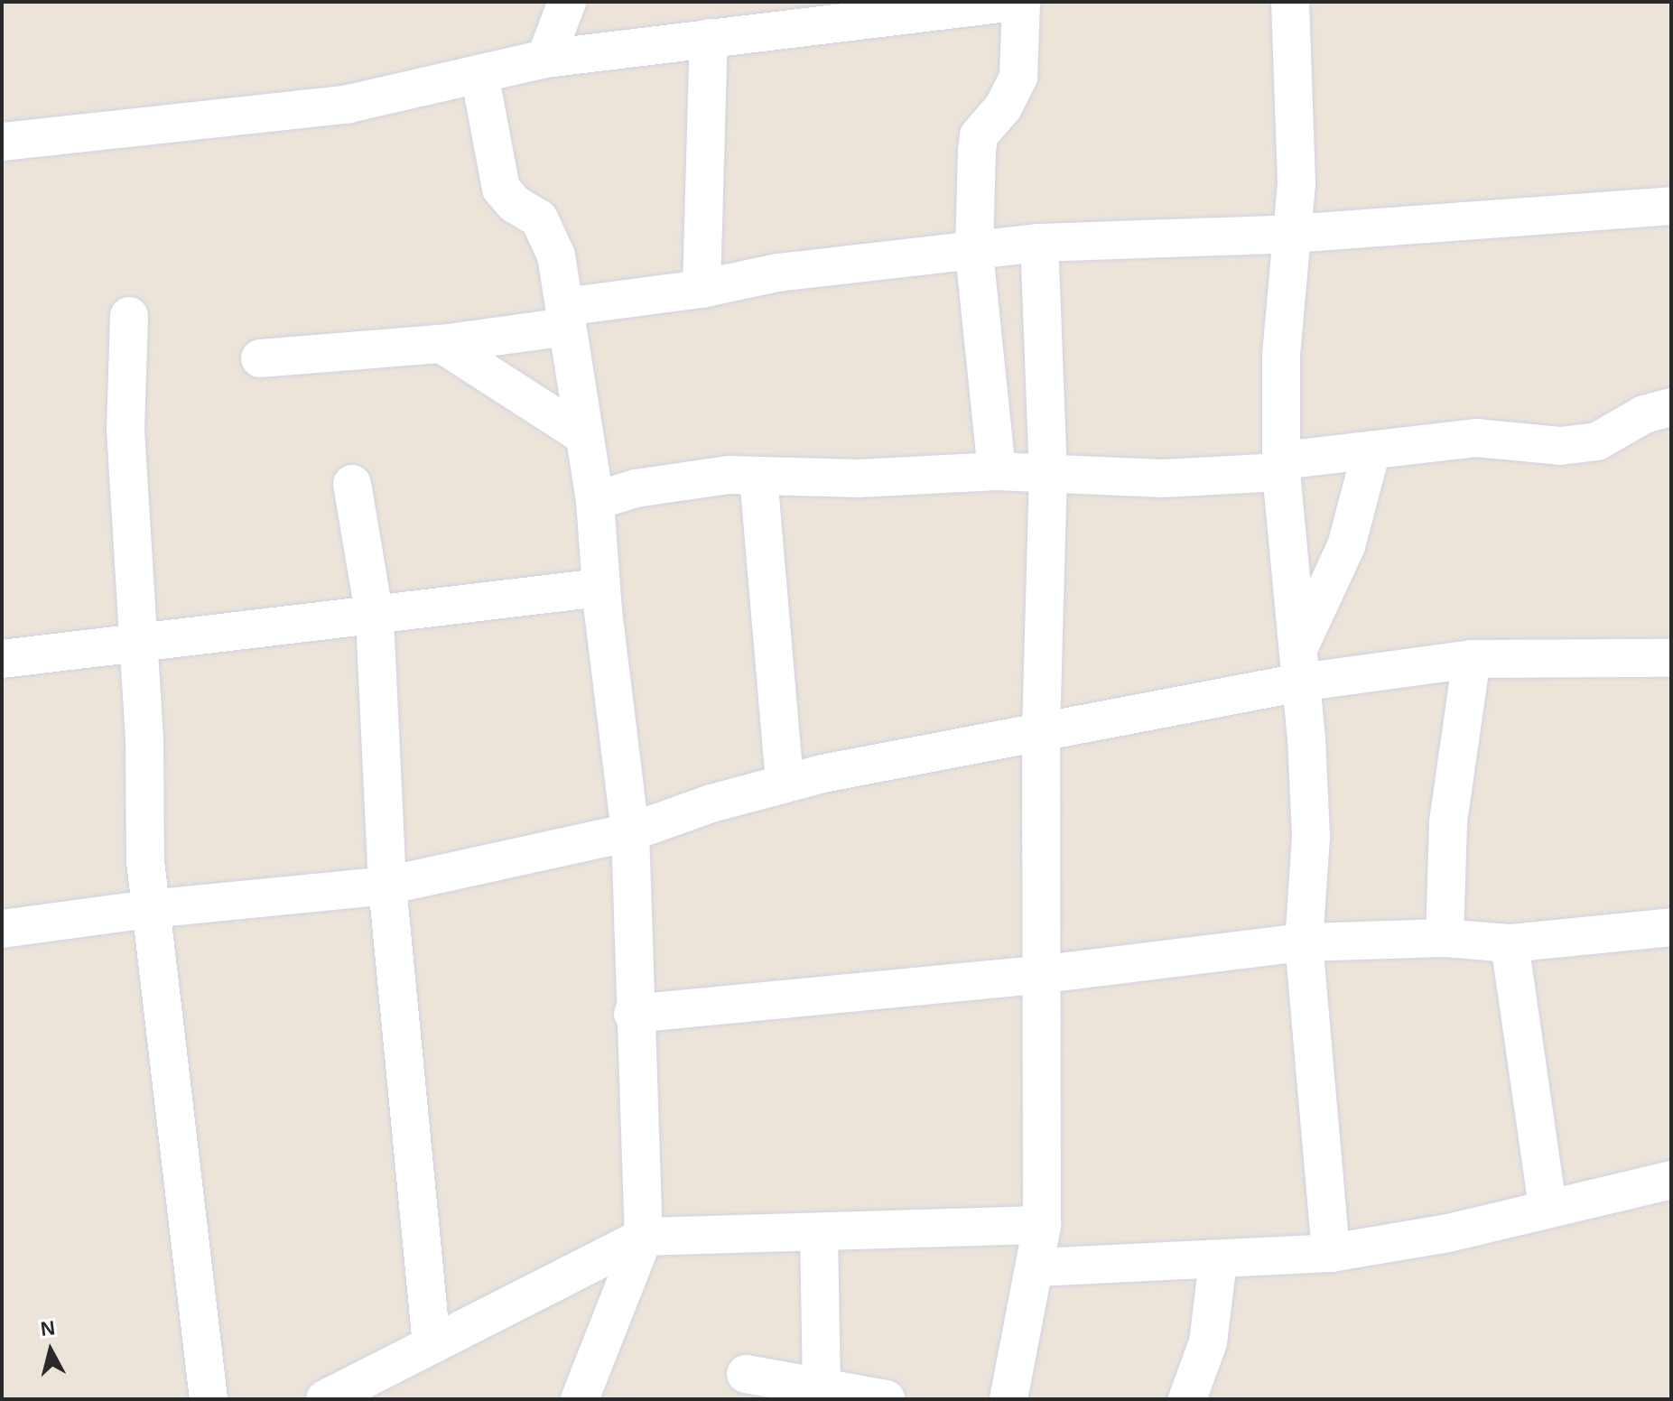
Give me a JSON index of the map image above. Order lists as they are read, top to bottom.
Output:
{
  "north": "top"
}
